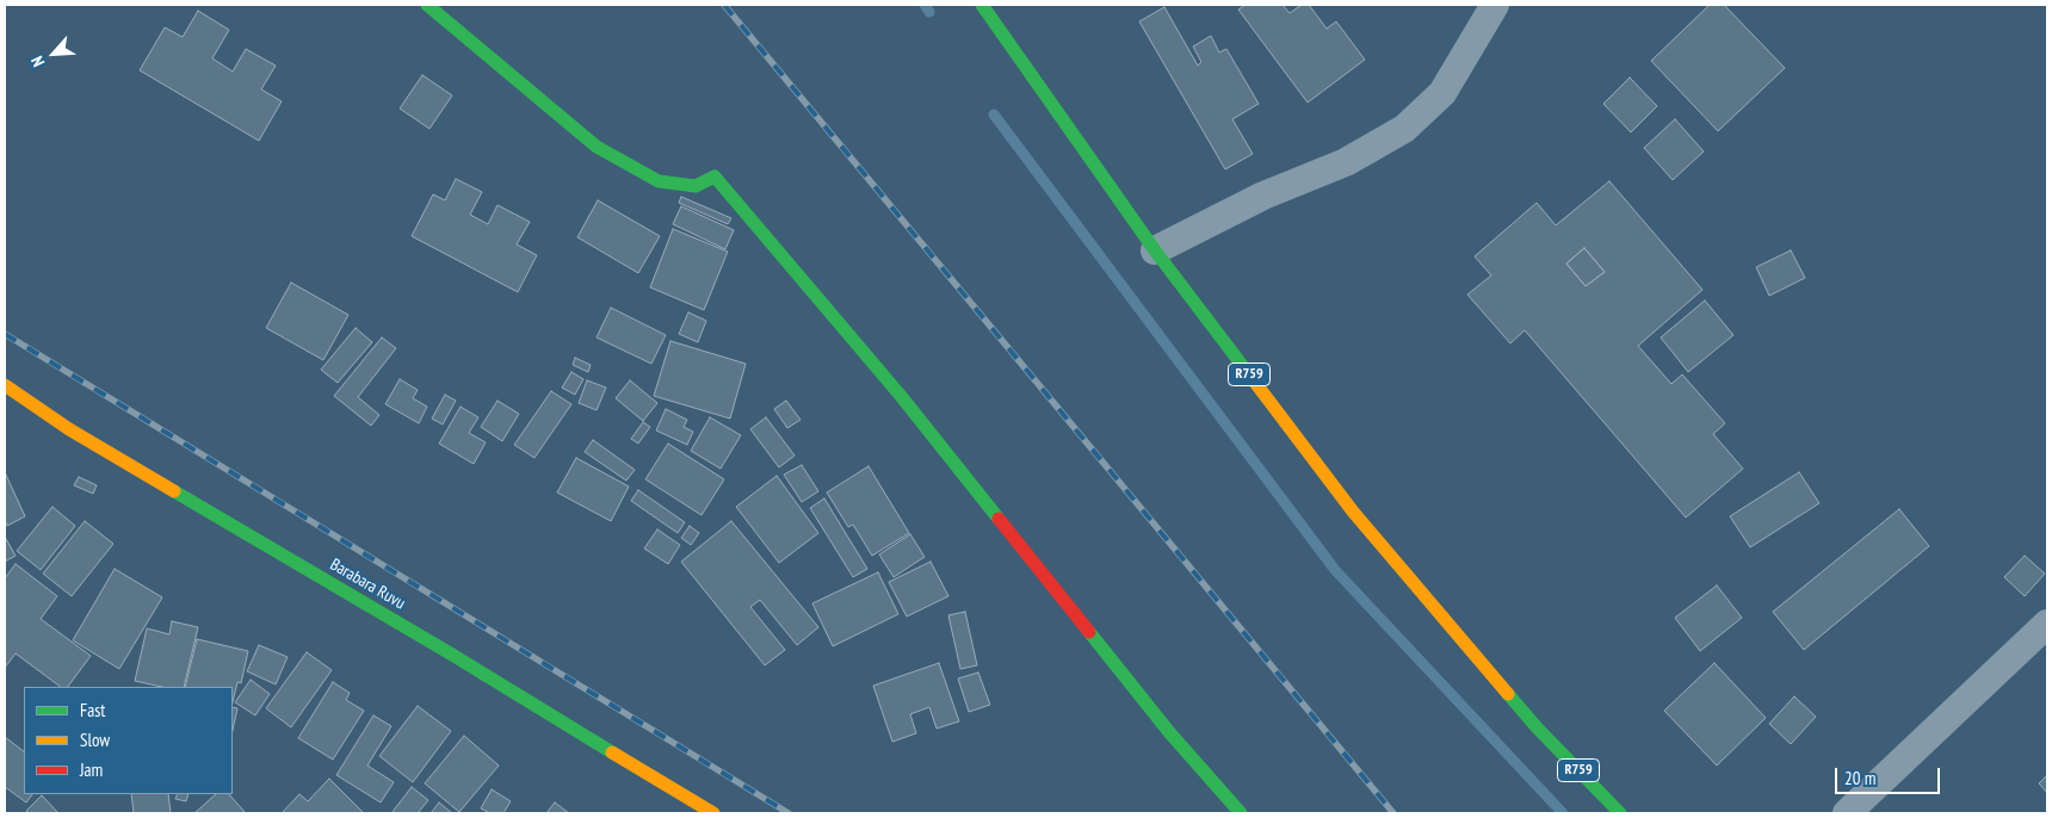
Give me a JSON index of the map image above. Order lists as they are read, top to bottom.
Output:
{
  "streets": {
    "street": ["R759", "Barabara Ruvu"]
  },
  "legend": ["Fast", "Slow", "Jam"],
  "scale_bar": "20 m",
  "north": "bottom left"
}
